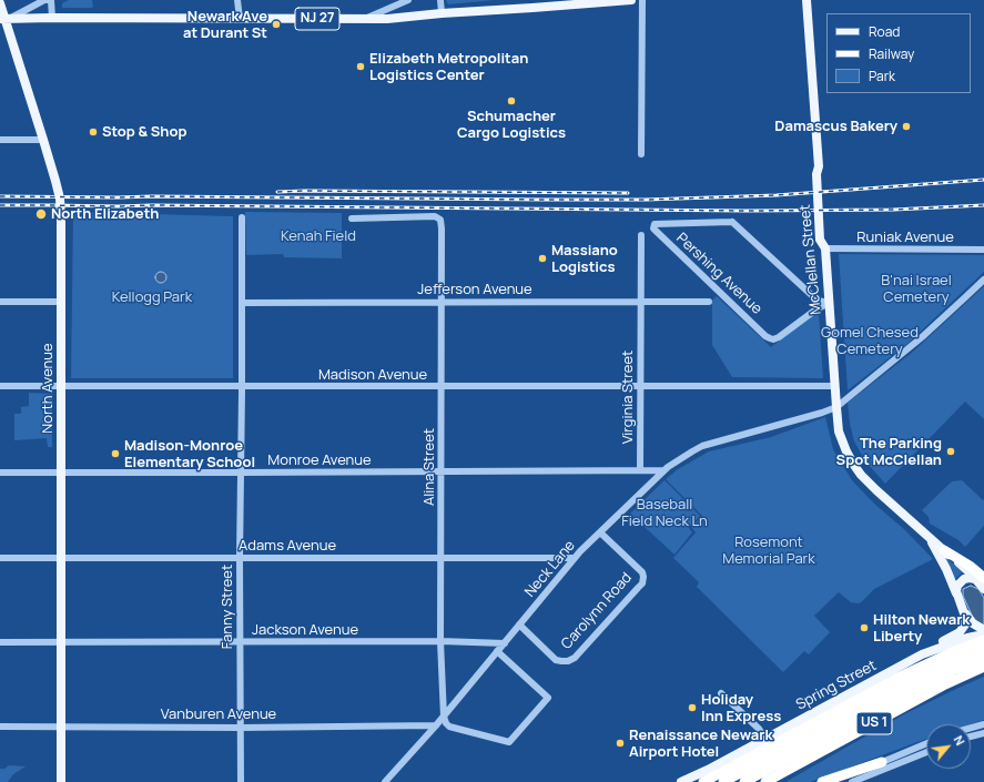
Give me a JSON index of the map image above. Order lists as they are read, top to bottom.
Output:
{
  "streets": {
    "highway": ["US 1"],
    "main road": [
      "NJ 27",
      "McClellan Street",
      "North Avenue",
      "Spring Street"
    ],
    "street": [
      "Runiak Avenue",
      "Pershing Avenue",
      "Jefferson Avenue",
      "Madison Avenue",
      "Virginia Street",
      "Monroe Avenue",
      "Alina Street",
      "Adams Avenue",
      "Neck Lane",
      "Fanny Street",
      "Carolynn Road",
      "Jackson Avenue",
      "Vanburen Avenue"
    ]
  },
  "crossings": [
    ["NJ 27", "North Avenue"],
    ["Runiak Avenue", "McClellan Street"],
    ["McClellan Street", "Pershing Avenue"],
    ["McClellan Street", "Madison Avenue"],
    ["McClellan Street", "Neck Lane"],
    ["Jefferson Avenue", "Virginia Street"],
    ["Jefferson Avenue", "Alina Street"],
    ["Jefferson Avenue", "Fanny Street"],
    ["Madison Avenue", "North Avenue"],
    ["Madison Avenue", "Virginia Street"],
    ["Madison Avenue", "Alina Street"],
    ["Madison Avenue", "Fanny Street"],
    ["North Avenue", "Monroe Avenue"],
    ["North Avenue", "Adams Avenue"],
    ["North Avenue", "Jackson Avenue"],
    ["North Avenue", "Vanburen Avenue"],
    ["Virginia Street", "Monroe Avenue"],
    ["Monroe Avenue", "Alina Street"],
    ["Monroe Avenue", "Fanny Street"],
    ["Alina Street", "Adams Avenue"],
    ["Alina Street", "Neck Lane"],
    ["Alina Street", "Jackson Avenue"],
    ["Adams Avenue", "Neck Lane"],
    ["Adams Avenue", "Fanny Street"],
    ["Neck Lane", "Carolynn Road"],
    ["Neck Lane", "Jackson Avenue"],
    ["Neck Lane", "Vanburen Avenue"],
    ["Fanny Street", "Jackson Avenue"],
    ["Fanny Street", "Vanburen Avenue"]
  ],
  "parks": [
    "Kenah Field",
    "B'nai Israel Cemetery",
    "Kellogg Park",
    "Gomel Chesed Cemetery",
    "Baseball Field Neck Ln",
    "Rosemont Memorial Park"
  ],
  "places": [
    "Newark Ave at Durant St",
    "Elizabeth Metropolitan Logistics Center",
    "Schumacher Cargo Logistics",
    "Damascus Bakery",
    "Stop & Shop",
    "North Elizabeth",
    "Massiano Logistics",
    "The Parking Spot McClellan",
    "Madison-Monroe Elementary School",
    "Hilton Newark Liberty",
    "Holiday Inn Express",
    "Renaissance Newark Airport Hotel"
  ],
  "legend": ["Road", "Railway", "Park"],
  "north": "top right"
}
